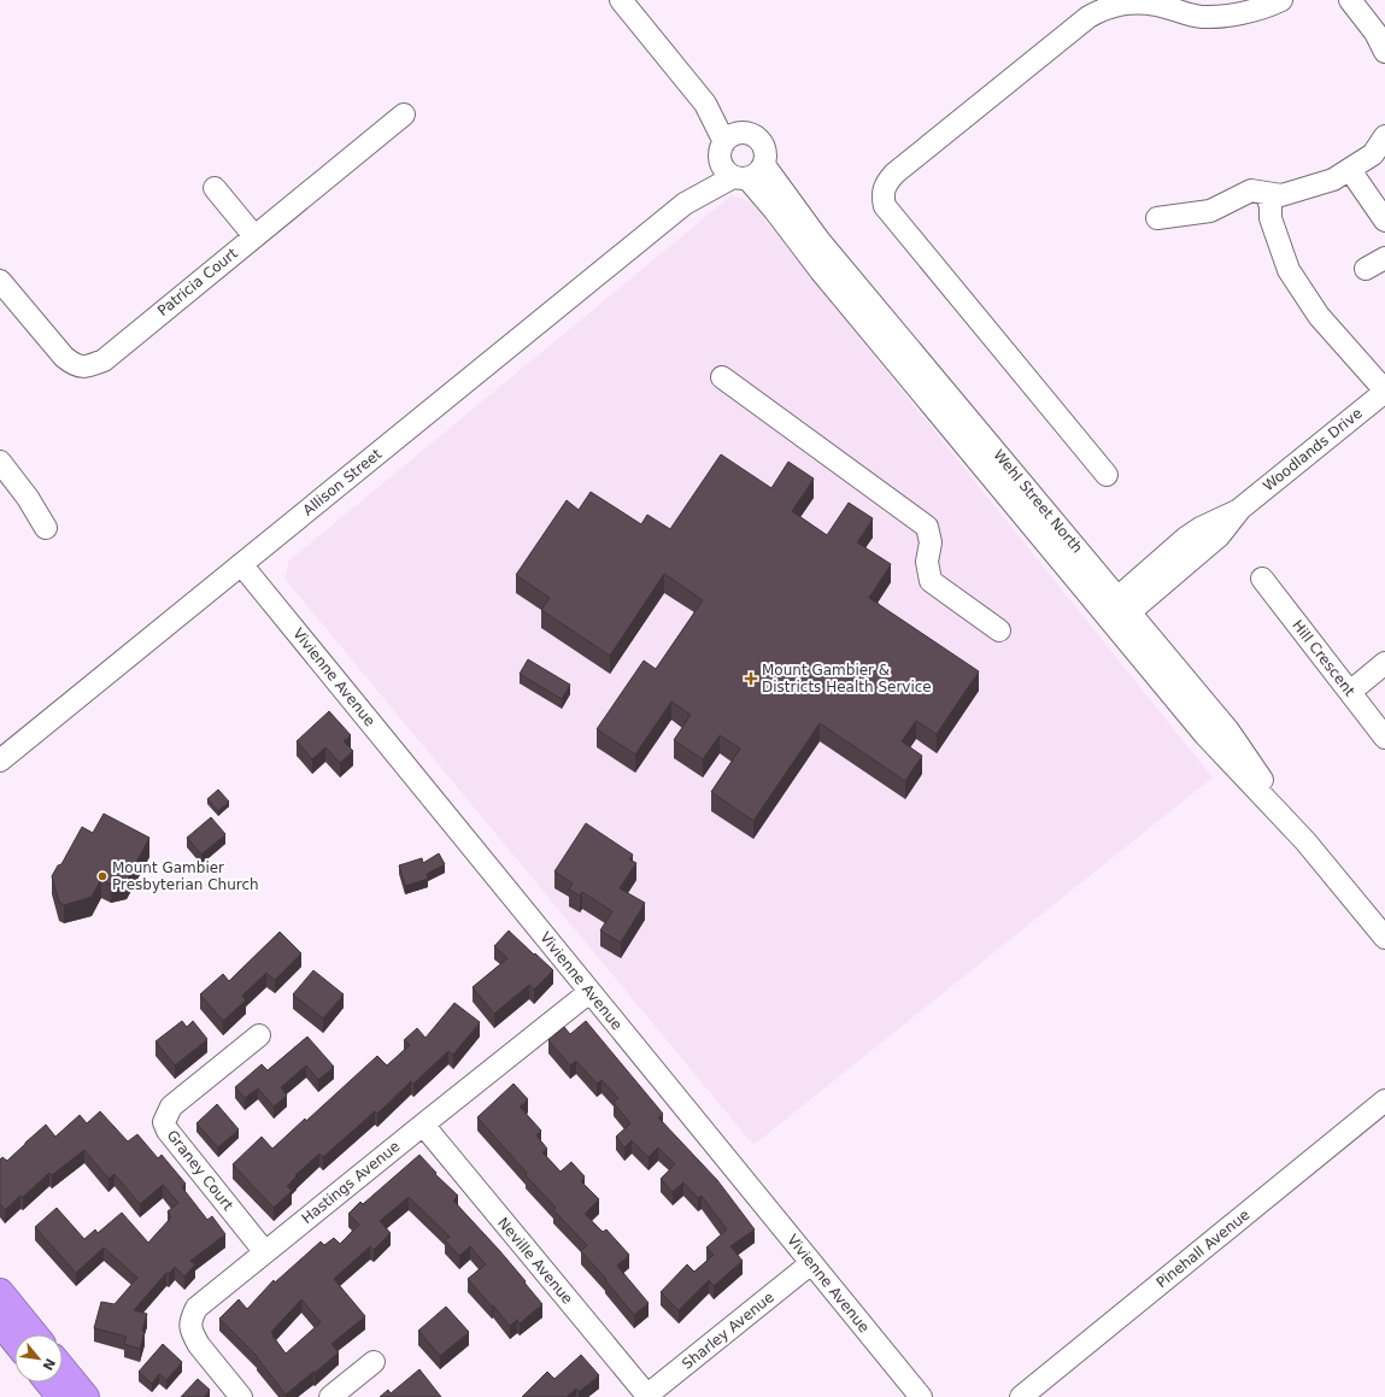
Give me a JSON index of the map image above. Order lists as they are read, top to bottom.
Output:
{
  "streets": {
    "street": [
      "Patricia Court",
      "Woodlands Drive",
      "Allison Street",
      "Wehl Street North",
      "Hill Crescent",
      "Vivienne Avenue",
      "Graney Court",
      "Hastings Avenue",
      "Pinehall Avenue",
      "Neville Avenue",
      "Sharley Avenue"
    ]
  },
  "crossings": [
    ["Woodlands Drive", "Wehl Street North"],
    ["Allison Street", "Wehl Street North"],
    ["Allison Street", "Vivienne Avenue"],
    ["Vivienne Avenue", "Hastings Avenue"],
    ["Vivienne Avenue", "Sharley Avenue"],
    ["Graney Court", "Hastings Avenue"],
    ["Hastings Avenue", "Neville Avenue"],
    ["Neville Avenue", "Sharley Avenue"]
  ],
  "places": {
    "health": ["Mount Gambier & Districts Health Service"],
    "other": ["Mount Gambier Presbyterian Church"]
  },
  "north": "bottom right"
}
